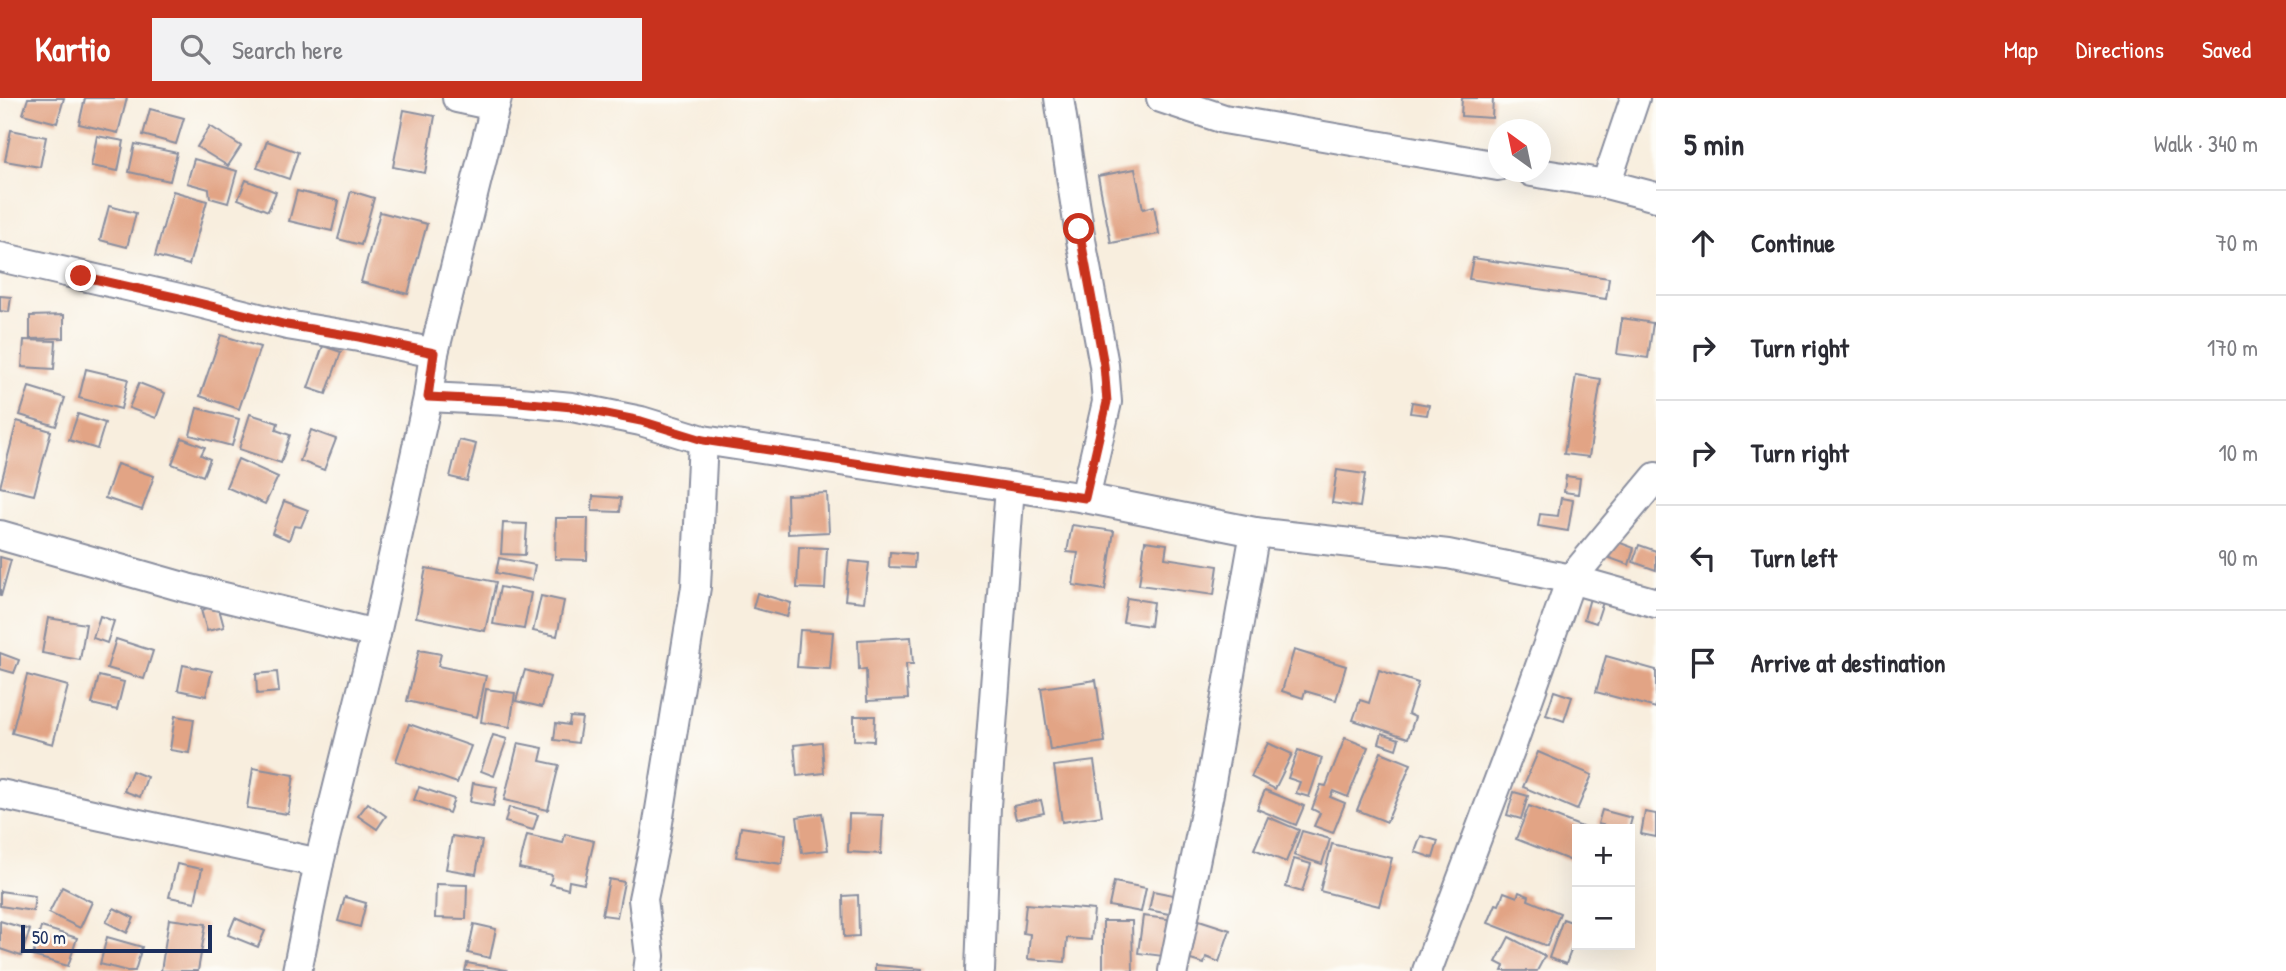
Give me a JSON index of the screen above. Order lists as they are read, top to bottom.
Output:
{
  "scale_bar": "50 m",
  "north": "top left",
  "page": {
    "header": "Kartio",
    "search": "Search here",
    "nav": ["Map", "Directions", "Saved"],
    "heading": ["5 min", "Walk · 340 m"],
    "list": [
      ["Continue", "70 m"],
      ["Turn right", "170 m"],
      ["Turn right", "10 m"],
      ["Turn left", "90 m"],
      "Arrive at destination"
    ],
    "map_buttons": ["+", "−"],
    "scale": "50 m"
  }
}
